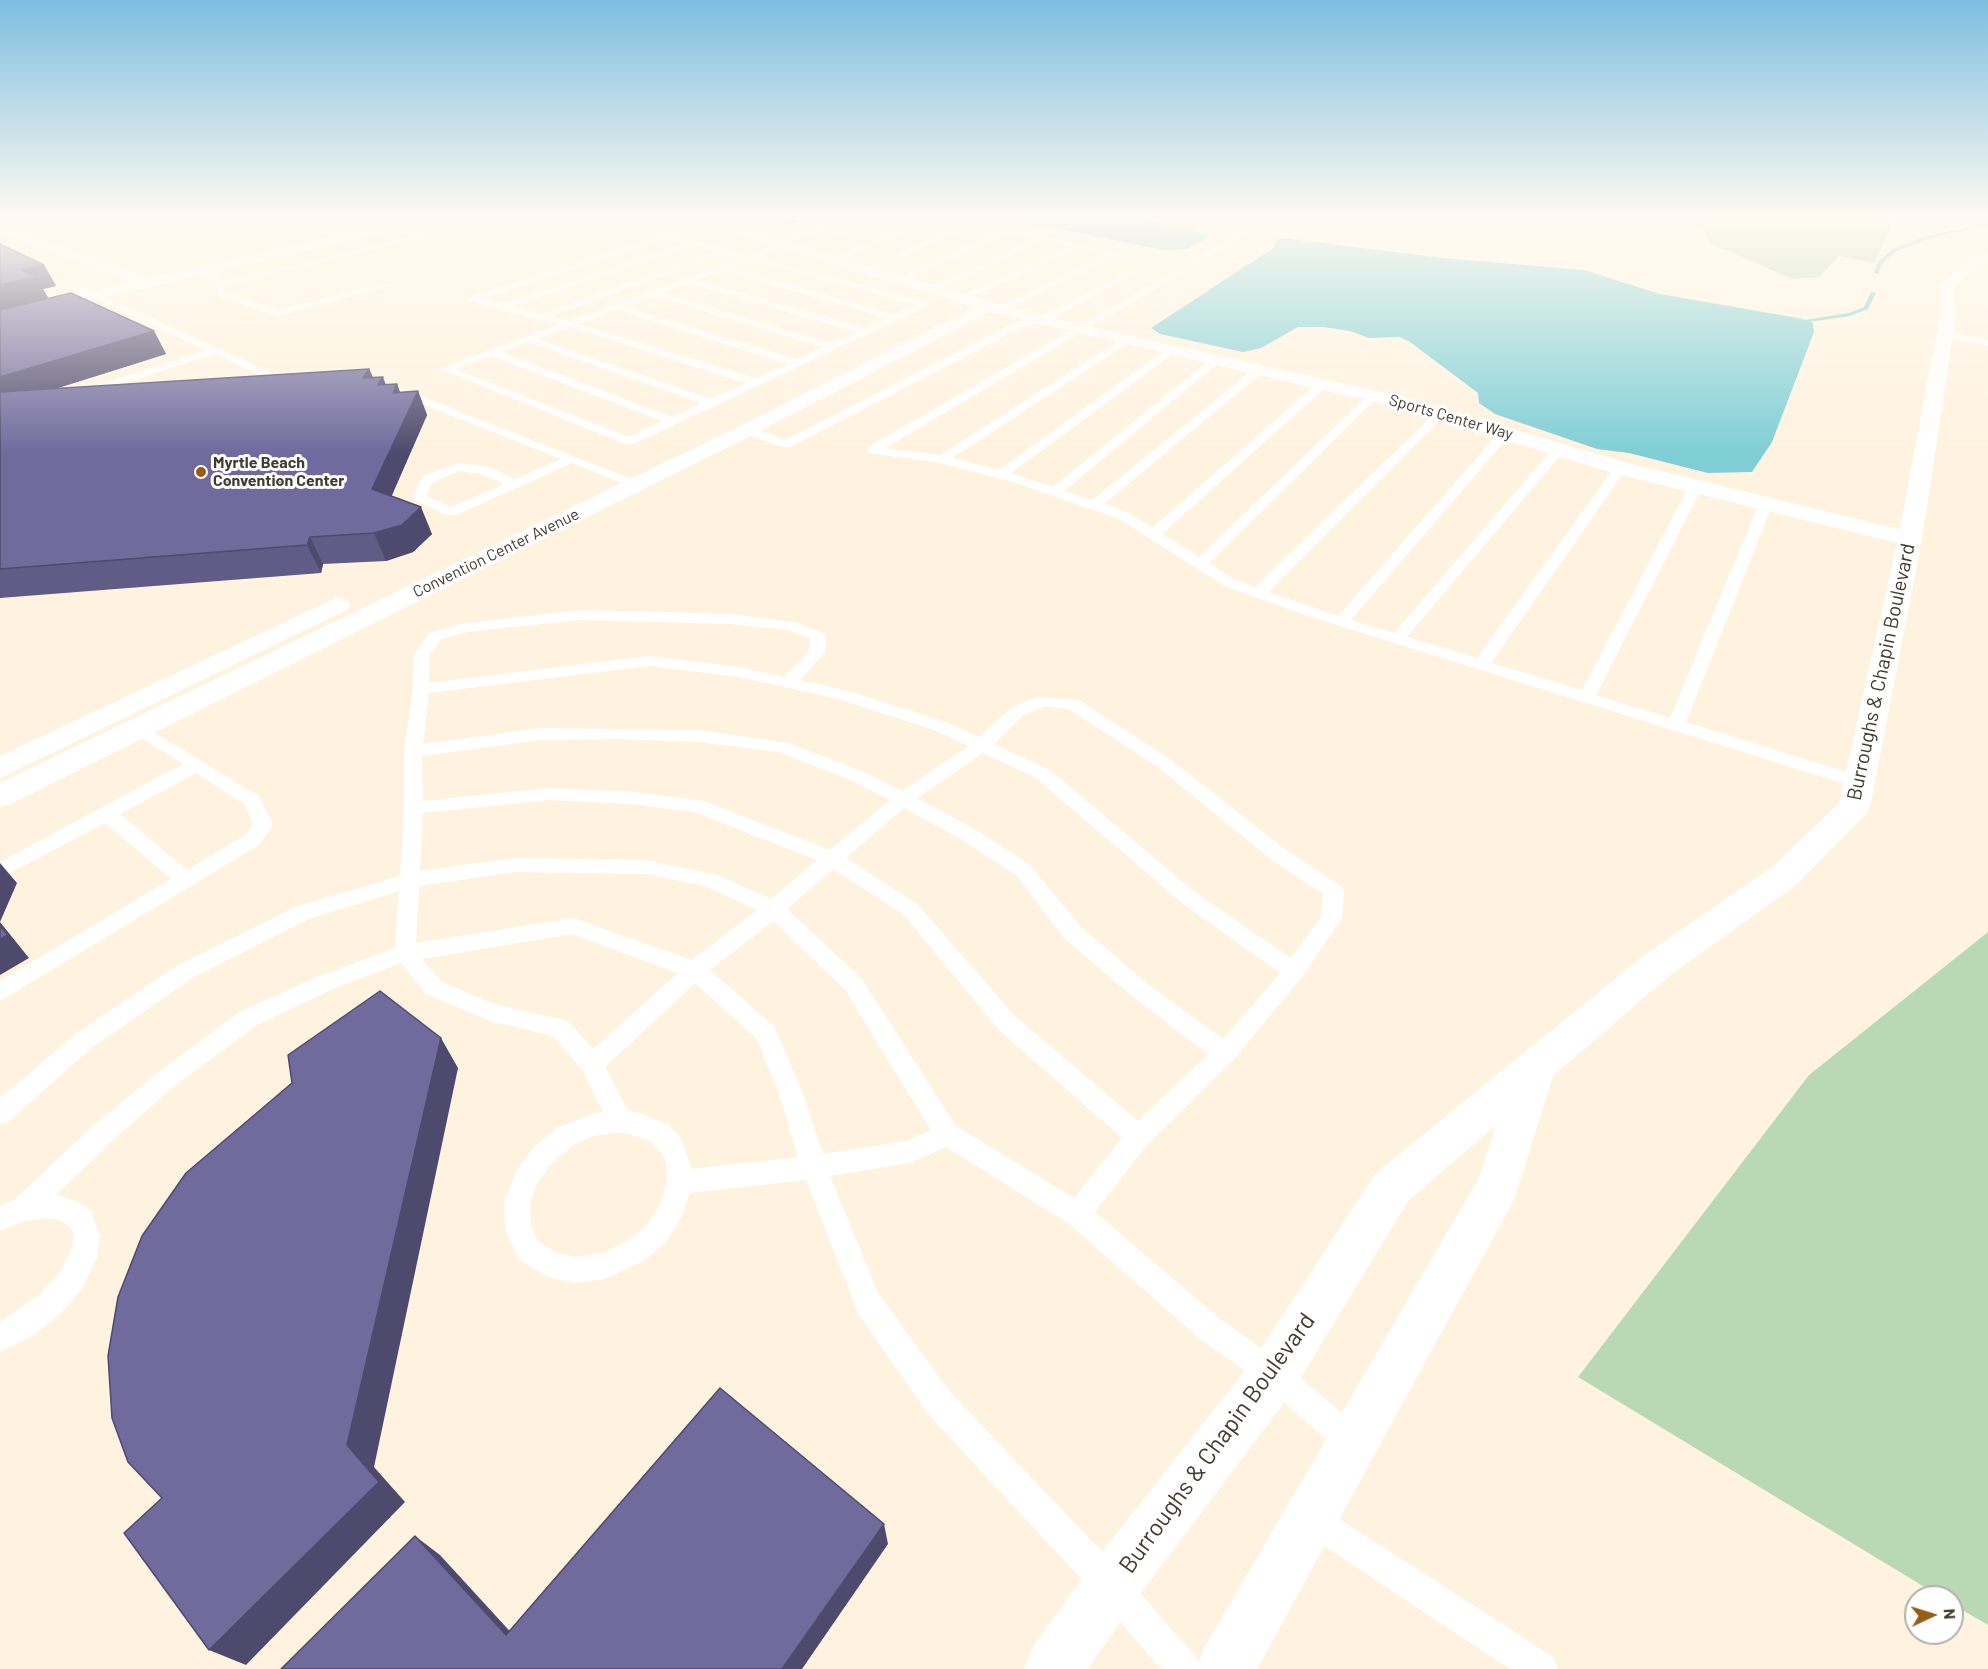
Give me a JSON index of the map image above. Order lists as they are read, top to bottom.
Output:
{
  "streets": {
    "street": ["Sports Center Way", "Convention Center Avenue", "Burroughs & Chapin Boulevard"]
  },
  "crossings": [
    ["Sports Center Way", "Convention Center Avenue"],
    ["Sports Center Way", "Burroughs & Chapin Boulevard"]
  ],
  "places": ["Myrtle Beach Convention Center"],
  "north": "right"
}
